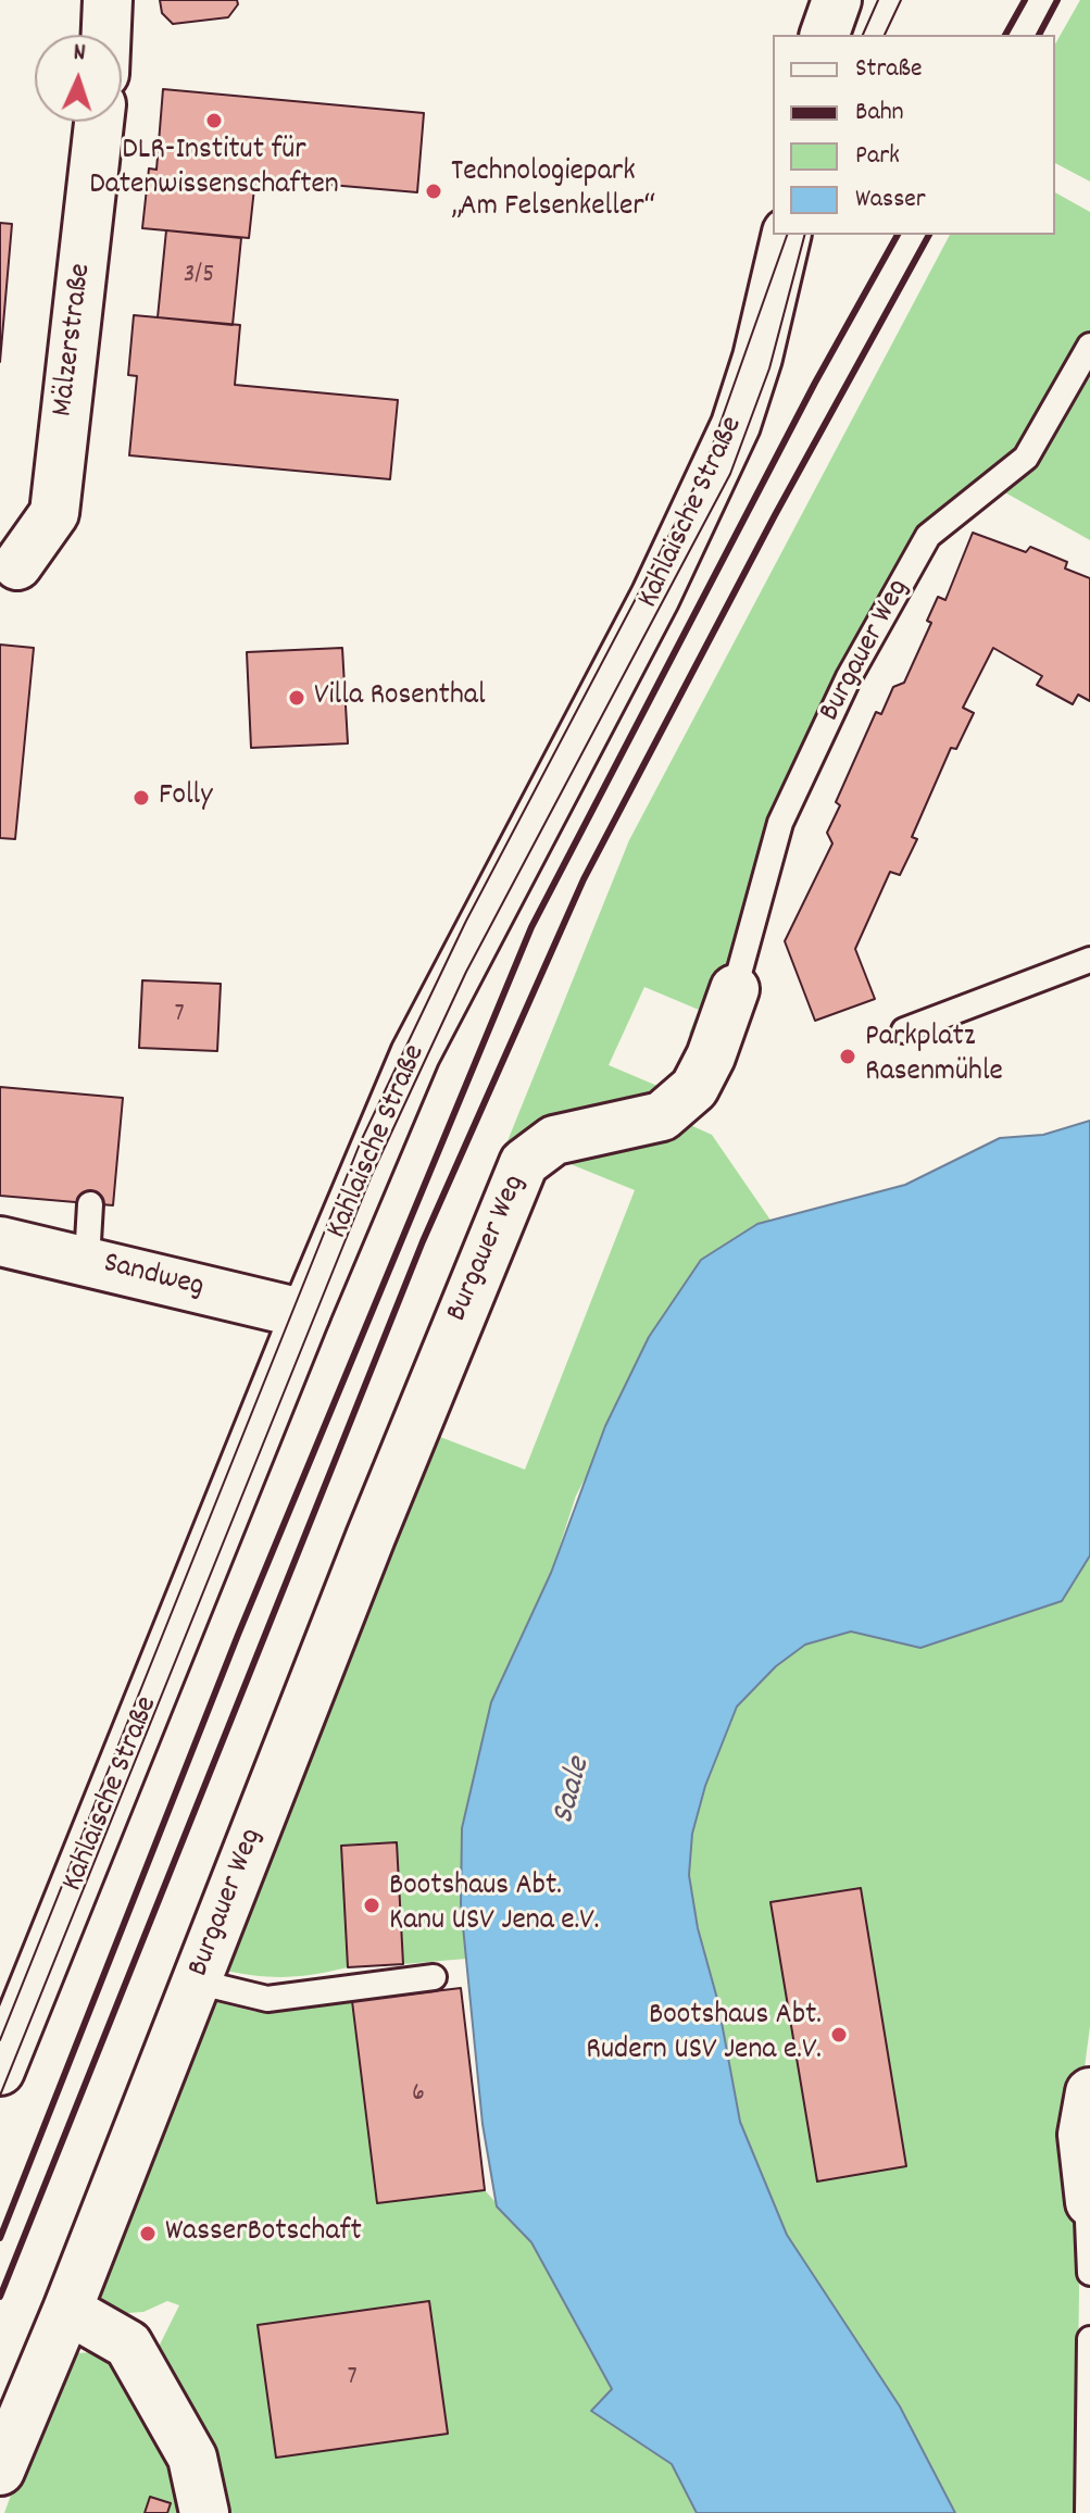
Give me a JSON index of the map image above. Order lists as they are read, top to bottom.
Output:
{
  "streets": {
    "street": [
      "Mälzerstraße",
      "Kahlaische Straße",
      "Burgauer Weg",
      "Sandweg"
    ]
  },
  "crossings": [
    ["Kahlaische Straße", "Sandweg"]
  ],
  "water": ["Saale"],
  "places": [
    "DLR-Institut für Datenwissenschaften",
    "Technologiepark „Am Felsenkeller“",
    "Villa Rosenthal",
    "Folly",
    "Parkplatz Rasenmühle",
    "Bootshaus Abt. Kanu USV Jena e.V.",
    "Bootshaus Abt. Rudern USV Jena e.V.",
    "WasserBotschaft"
  ],
  "house_numbers": [
    "3/5",
    "7",
    "6",
    "7"
  ],
  "legend": [
    "Straße",
    "Bahn",
    "Park",
    "Wasser"
  ],
  "north": "top"
}
